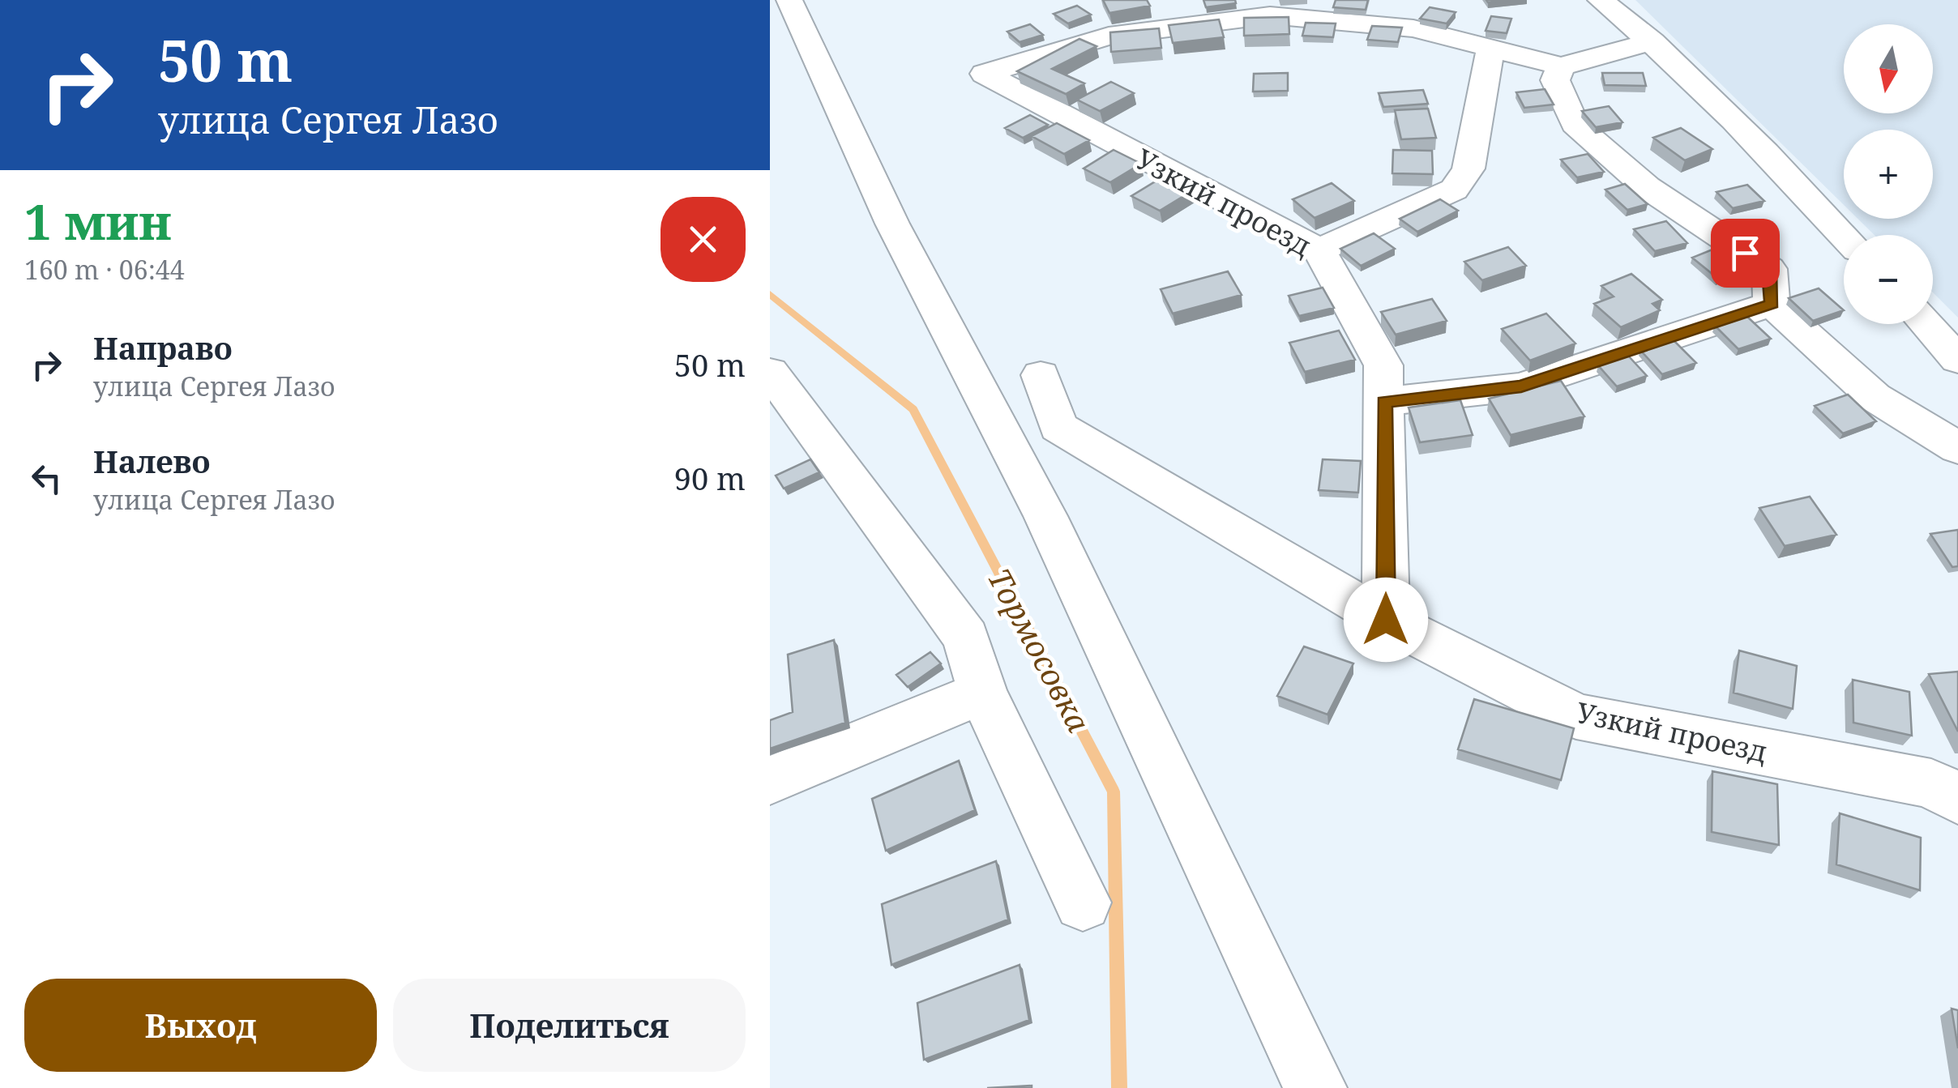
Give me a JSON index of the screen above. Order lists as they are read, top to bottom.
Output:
{
  "streets": {
    "street": ["Узкий проезд"]
  },
  "water": ["Тормосовка"],
  "north": "bottom",
  "page": {
    "turn": ["50 m", "улица Сергея Лазо"],
    "map_buttons": ["+", "−"],
    "heading": ["1 мин", "160 m · 06:44"],
    "list": [
      {
        "name": "Направо",
        "note": "улица Сергея Лазо",
        "value": "50 m"
      },
      {
        "name": "Налево",
        "note": "улица Сергея Лазо",
        "value": "90 m"
      }
    ],
    "buttons": ["Выход", "Поделиться"]
  }
}
